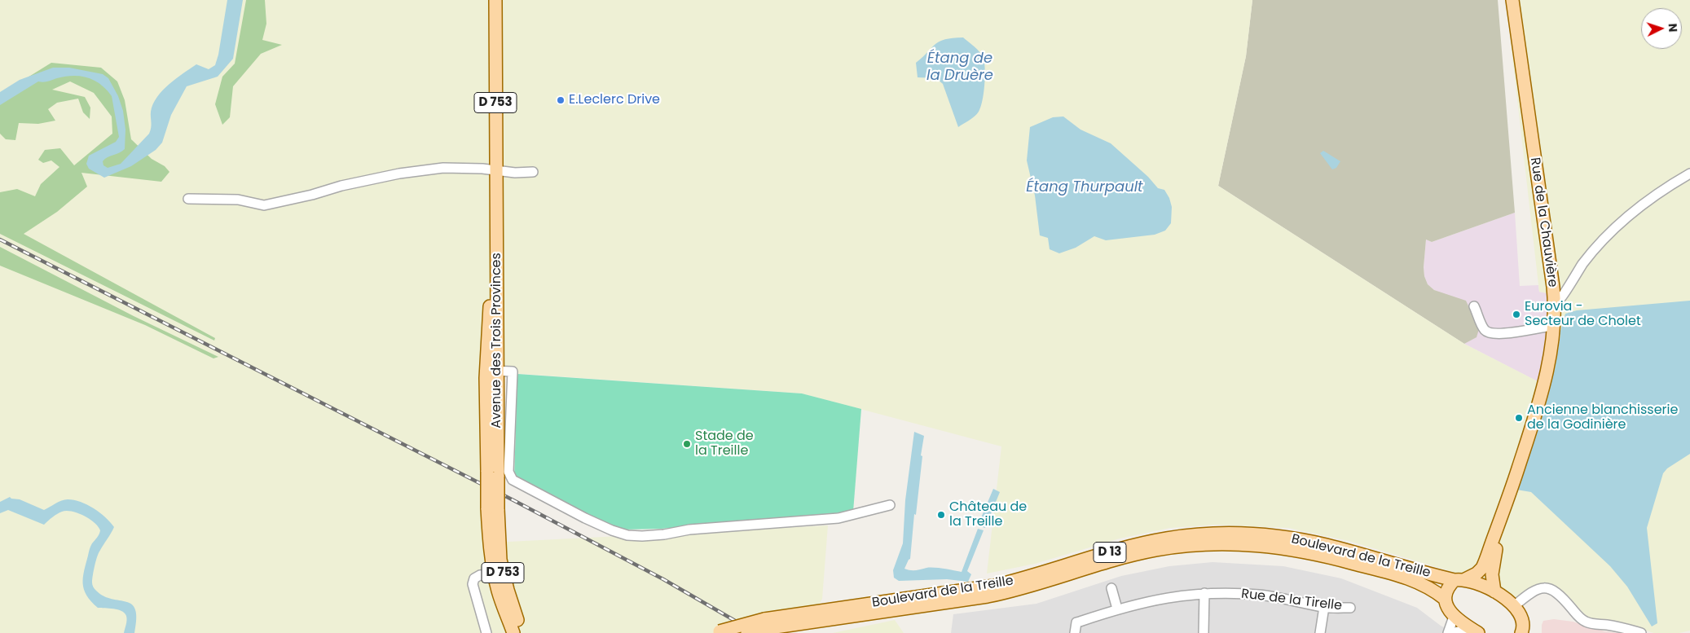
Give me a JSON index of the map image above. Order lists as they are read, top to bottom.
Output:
{
  "streets": {
    "main road": [
      "D 753",
      "Rue de la Chauvière",
      "Avenue des Trois Provinces",
      "D 13",
      "Boulevard de la Treille"
    ],
    "street": ["Rue de la Tirelle"]
  },
  "crossings": [
    ["D 753", "Avenue des Trois Provinces"],
    ["Rue de la Chauvière", "Boulevard de la Treille"]
  ],
  "water": ["Étang de la Druère", "Étang Thurpault"],
  "places": [
    "E.Leclerc Drive",
    "Eurovia - Secteur de Cholet",
    "Ancienne blanchisserie de la Godinière",
    "Stade de la Treille",
    "Château de la Treille"
  ],
  "north": "right"
}
